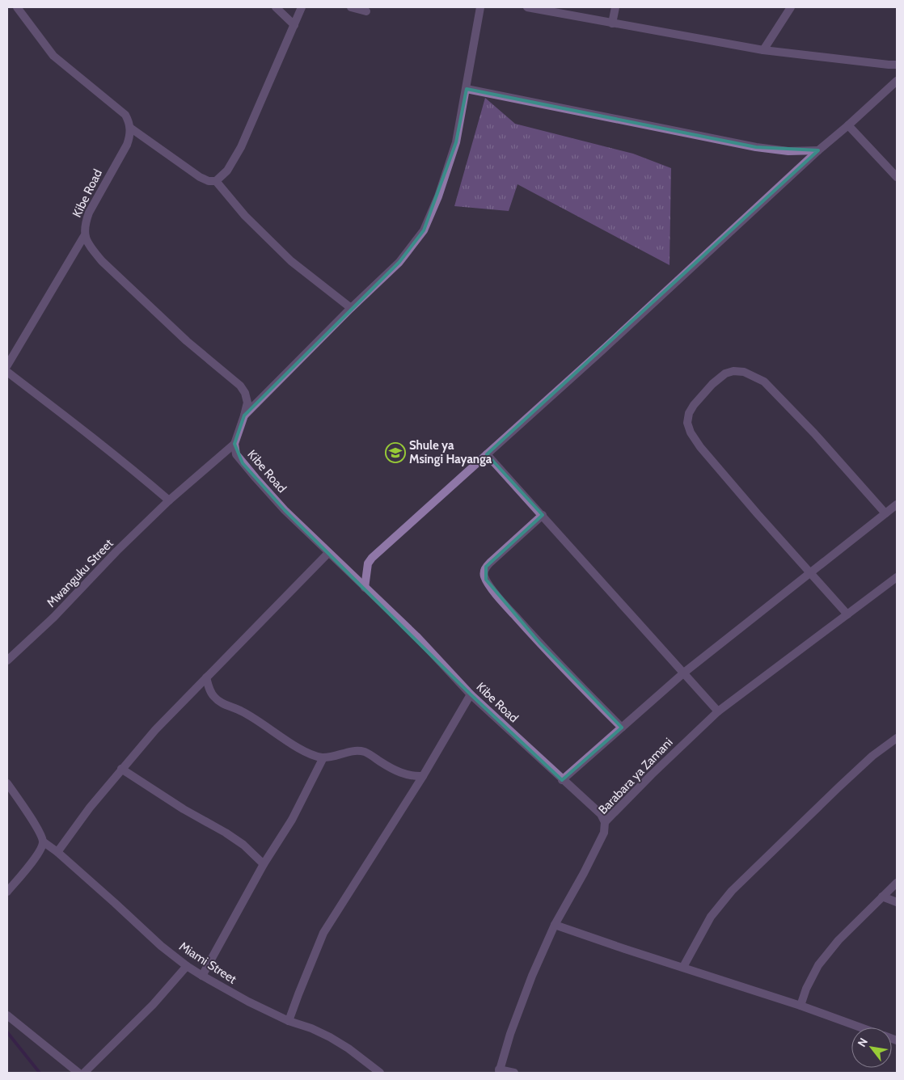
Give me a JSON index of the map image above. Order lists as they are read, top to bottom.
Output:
{
  "streets": {
    "street": [
      "Kibe Road",
      "Mwanguku Street",
      "Barabara ya Zamani",
      "Miami Street"
    ]
  },
  "crossings": [
    ["Kibe Road", "Mwanguku Street"],
    ["Kibe Road", "Barabara ya Zamani"]
  ],
  "places": {
    "school or university": ["Shule ya Msingi Hayanga"]
  },
  "north": "top left"
}
